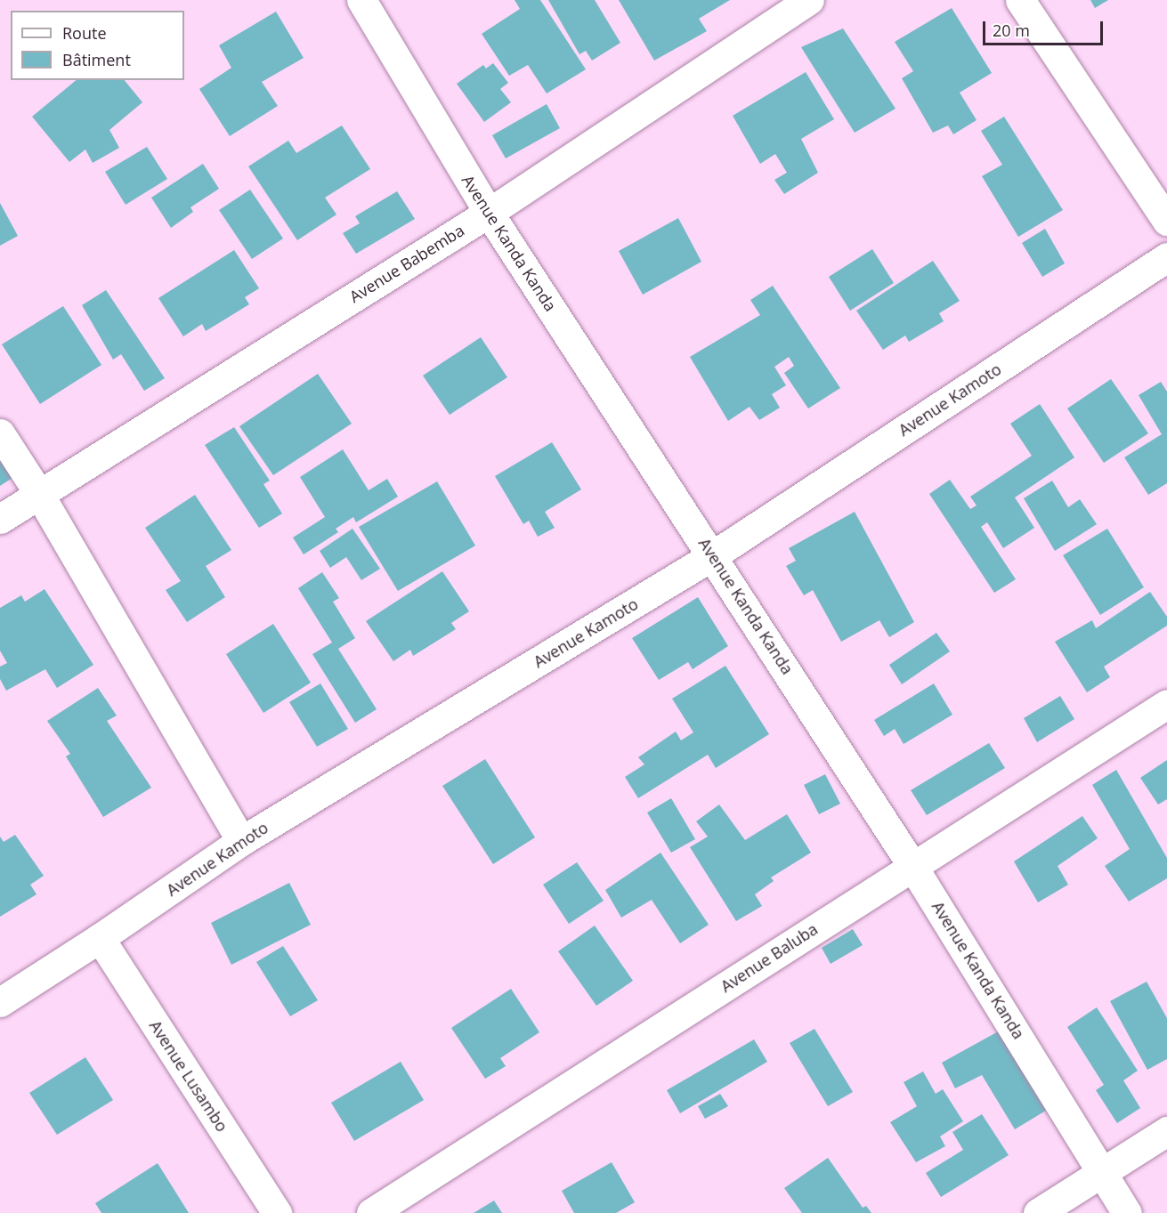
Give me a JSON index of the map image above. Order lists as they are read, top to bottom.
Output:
{
  "streets": {
    "street": [
      "Avenue Kanda Kanda",
      "Avenue Babemba",
      "Avenue Kamoto",
      "Avenue Baluba",
      "Avenue Lusambo"
    ]
  },
  "crossings": [
    ["Avenue Kanda Kanda", "Avenue Babemba"],
    ["Avenue Kanda Kanda", "Avenue Kamoto"],
    ["Avenue Kanda Kanda", "Avenue Baluba"],
    ["Avenue Kamoto", "Avenue Lusambo"]
  ],
  "legend": ["Route", "Bâtiment"],
  "scale_bar": "20 m"
}
